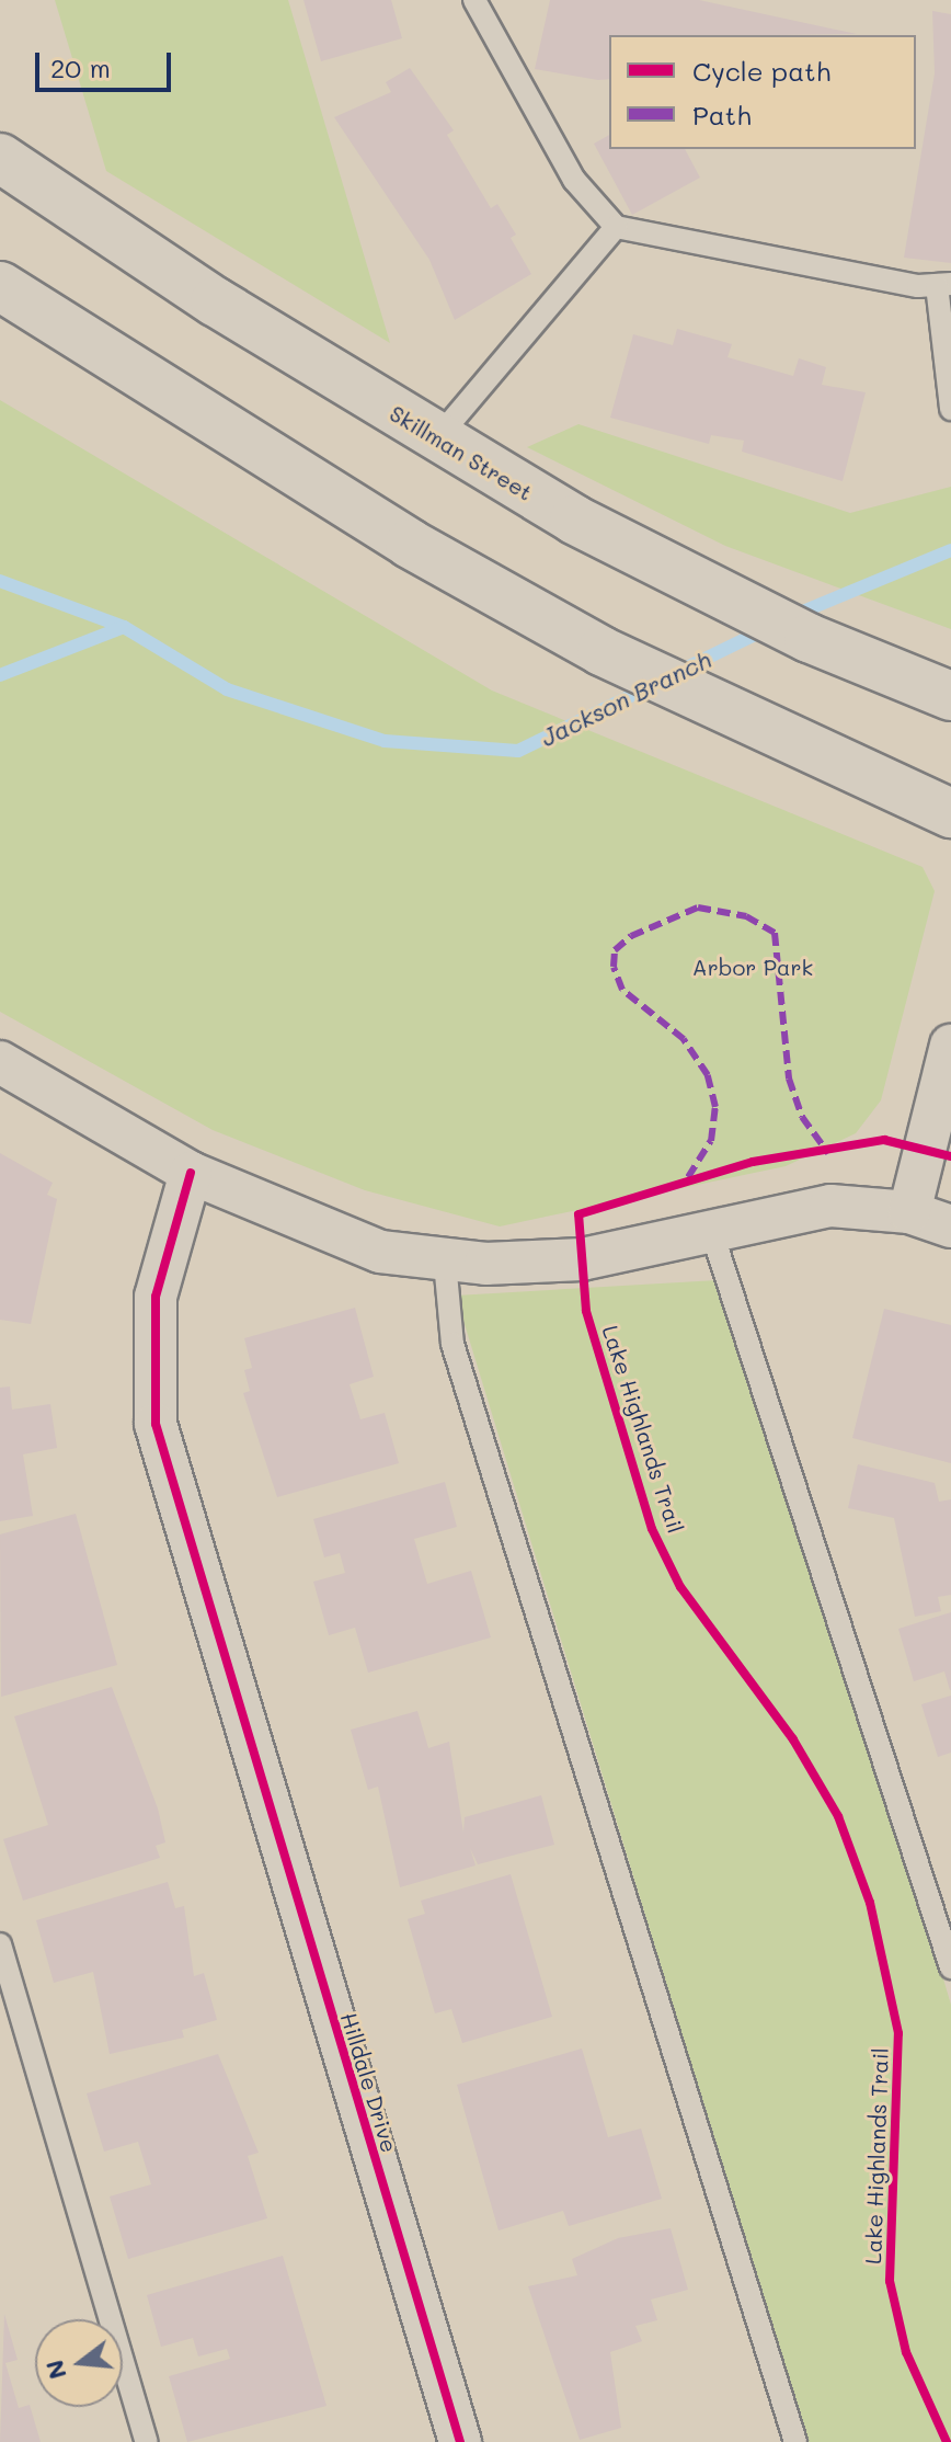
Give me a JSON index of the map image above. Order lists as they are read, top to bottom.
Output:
{
  "streets": {
    "main road": ["Skillman Street"],
    "street": ["Hilldale Drive"],
    "cycle path": ["Lake Highlands Trail"]
  },
  "water": ["Jackson Branch"],
  "parks": ["Arbor Park"],
  "legend": ["Cycle path", "Path"],
  "scale_bar": "20 m",
  "north": "left"
}
